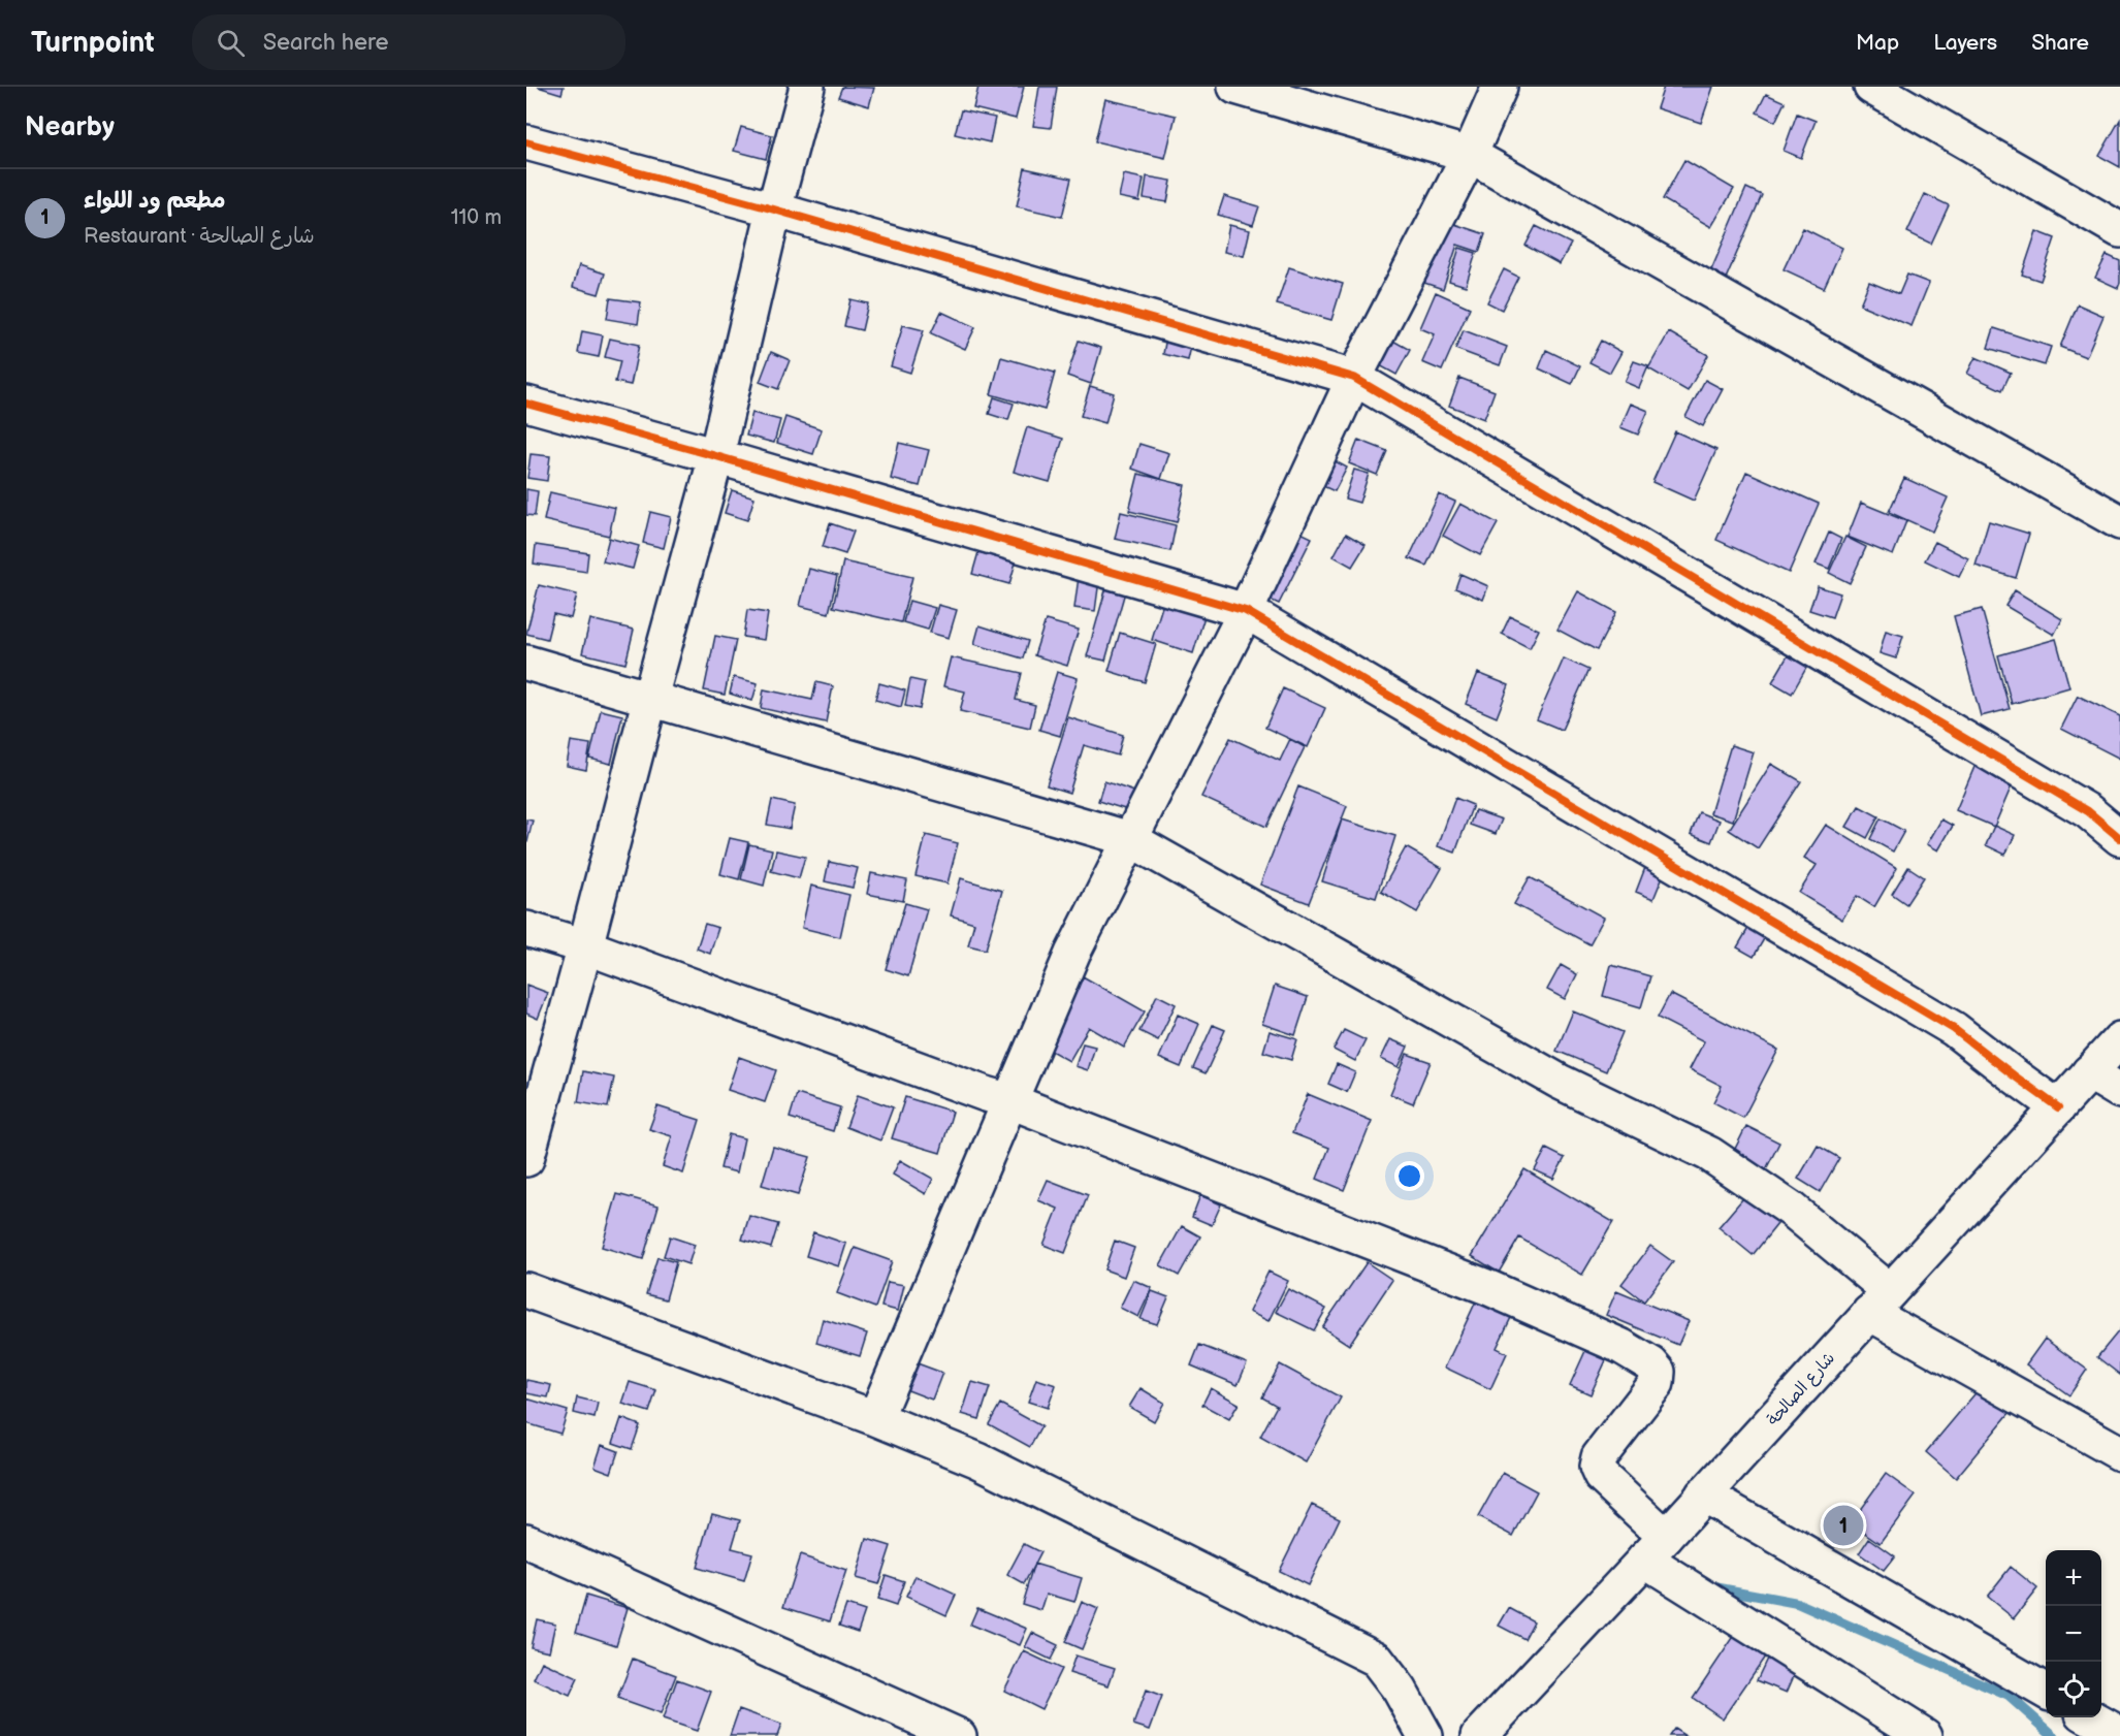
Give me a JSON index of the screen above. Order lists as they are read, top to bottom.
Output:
{
  "streets": {
    "street": ["شارع الصالحة"]
  },
  "page": {
    "header": "Turnpoint",
    "search": "Search here",
    "nav": ["Map", "Layers", "Share"],
    "heading": "Nearby",
    "list": [
      {
        "mark": "1",
        "name": "مطعم ود اللواء",
        "note": "Restaurant · شارع الصالحة",
        "value": "110 m"
      }
    ],
    "pins": "1",
    "map_buttons": ["+", "−"]
  }
}
